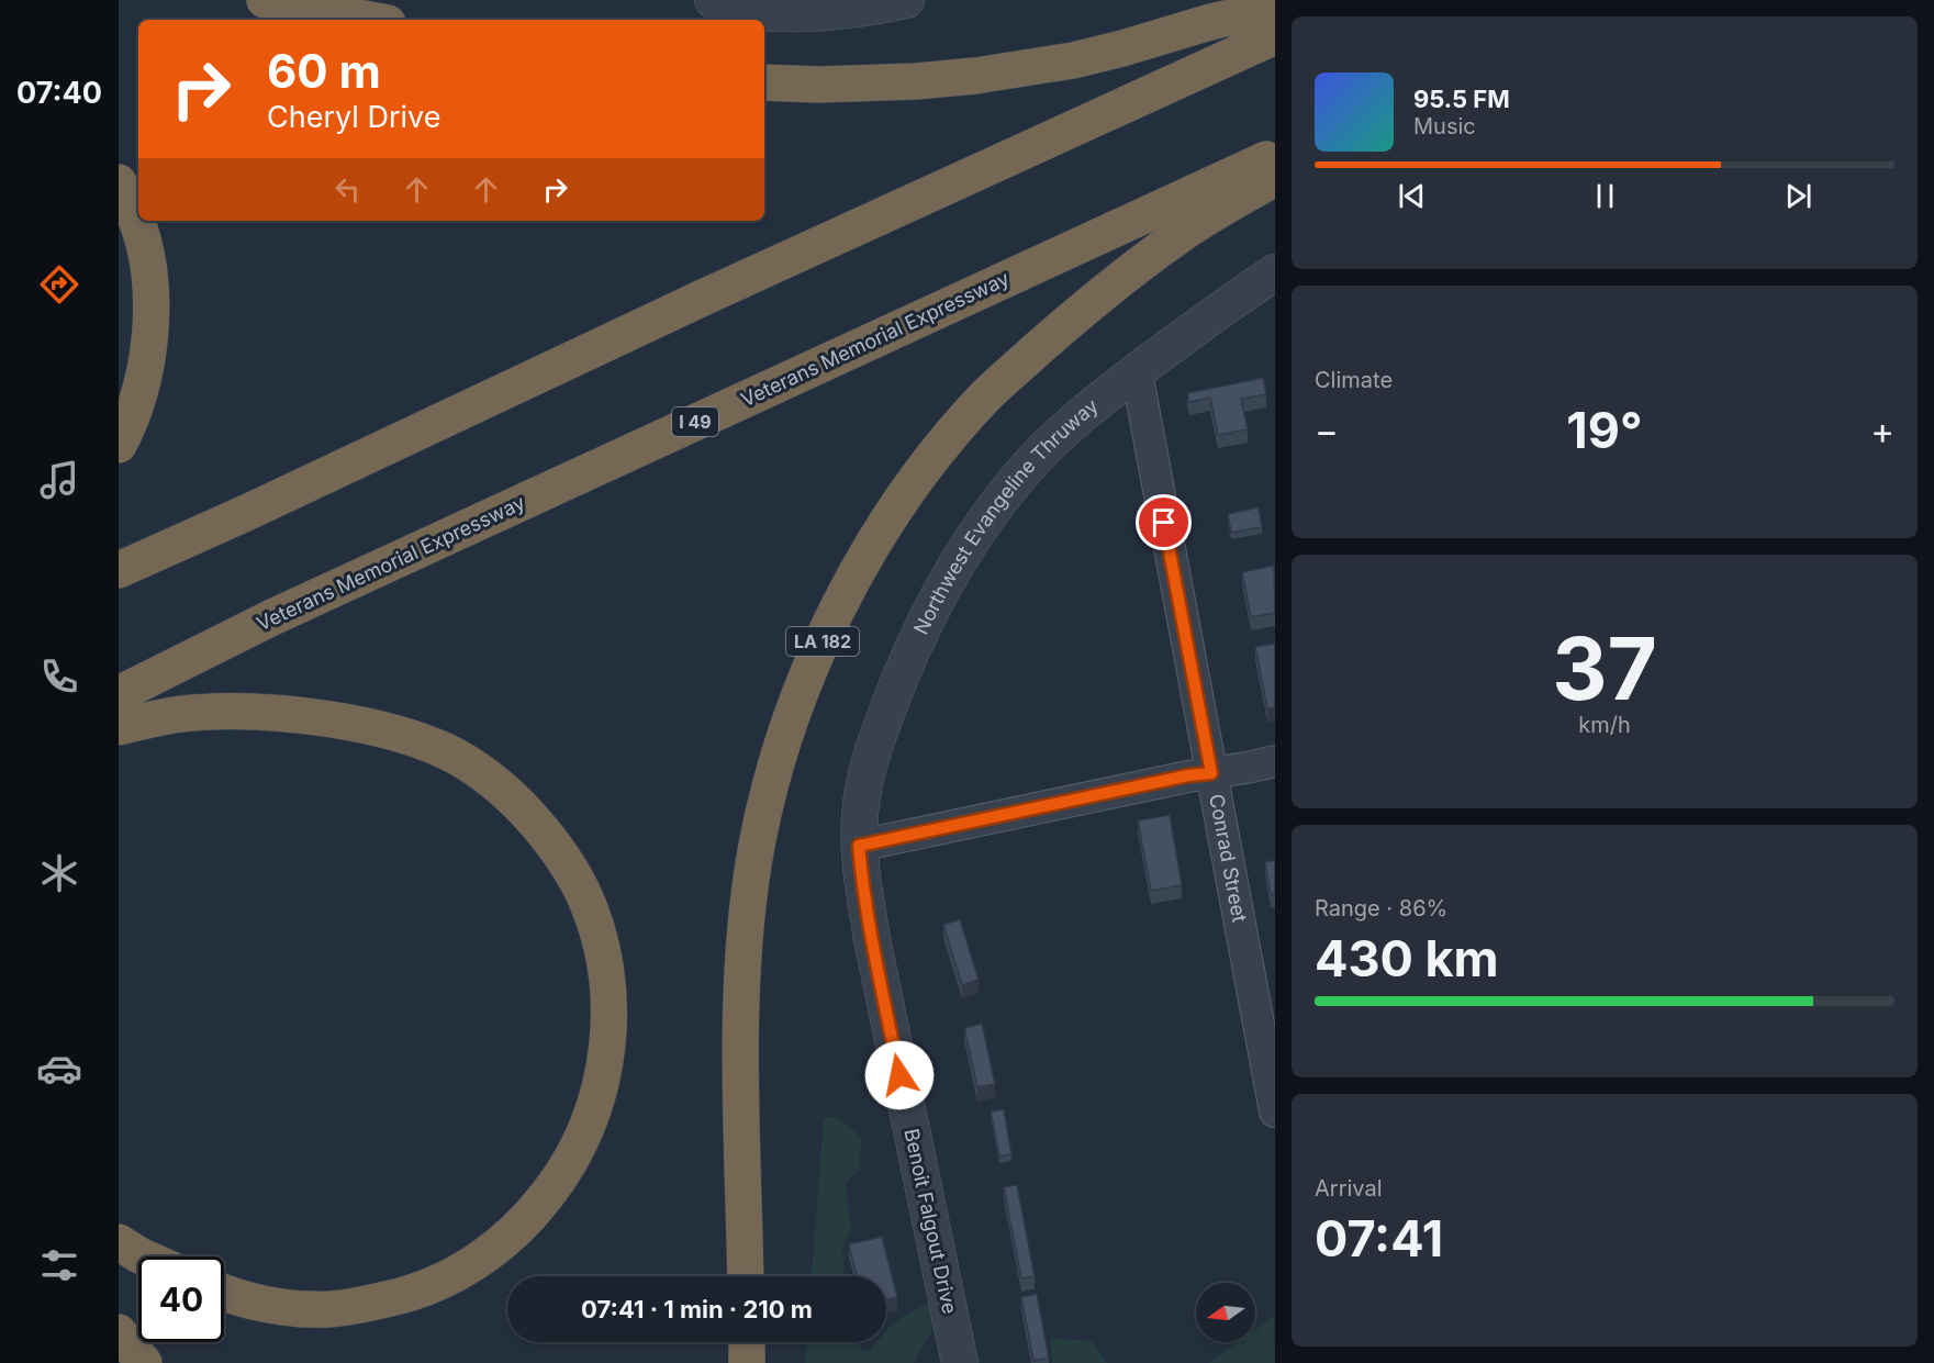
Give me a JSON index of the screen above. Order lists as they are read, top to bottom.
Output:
{
  "streets": {
    "highway": ["Veterans Memorial Expressway", "I 49", "LA 182"],
    "street": ["Northwest Evangeline Thruway", "Conrad Street", "Benoit Falgout Drive"]
  },
  "crossings": [
    ["Northwest Evangeline Thruway", "Conrad Street"],
    ["Northwest Evangeline Thruway", "Benoit Falgout Drive"]
  ],
  "north": "left",
  "page": {
    "tabs": "07:40",
    "turn": ["60 m", "Cheryl Drive"],
    "song": ["95.5 FM", "Music"],
    "tile": [
      "Climate",
      ["37", "km/h"],
      ["Range · 86%", "430 km"],
      ["Arrival", "07:41"]
    ],
    "heat": ["−", "19°", "+"],
    "limit": "40",
    "trip": "07:41 · 1 min · 210 m"
  }
}
